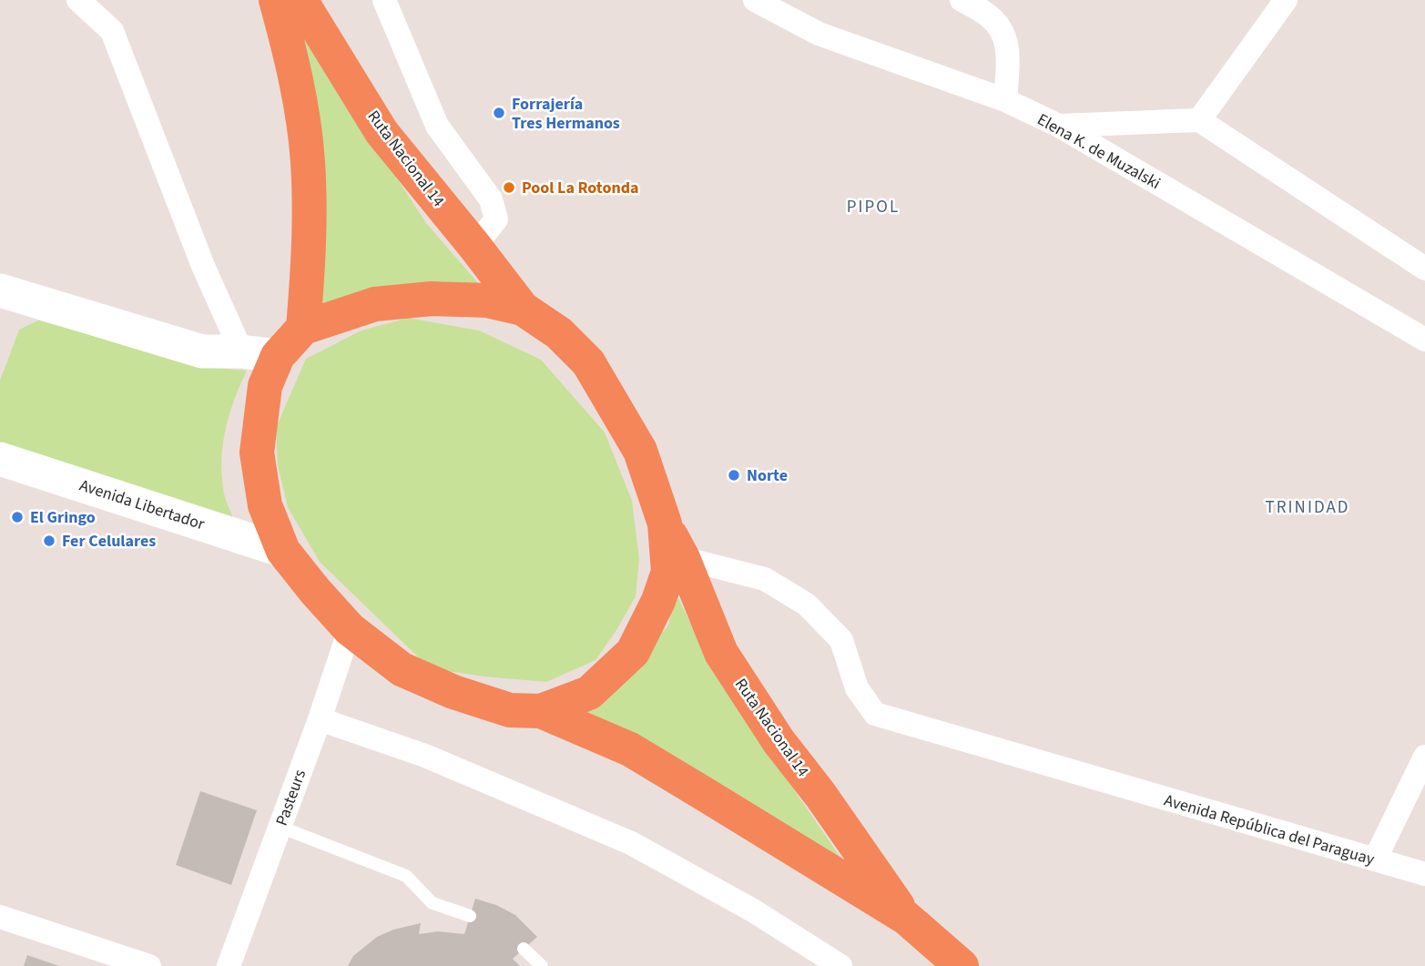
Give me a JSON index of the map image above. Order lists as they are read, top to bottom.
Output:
{
  "streets": {
    "highway": ["Ruta Nacional 14"],
    "main road": ["Avenida Libertador"],
    "street": ["Elena K. de Muzalski", "Pasteurs", "Avenida República del Paraguay"]
  },
  "crossings": [
    ["Ruta Nacional 14", "Avenida Libertador"],
    ["Ruta Nacional 14", "Pasteurs"],
    ["Ruta Nacional 14", "Avenida República del Paraguay"]
  ],
  "districts": ["PIPOL", "TRINIDAD"],
  "places": [
    "Forrajería Tres Hermanos",
    "Pool La Rotonda",
    "Norte",
    "El Gringo",
    "Fer Celulares"
  ]
}
